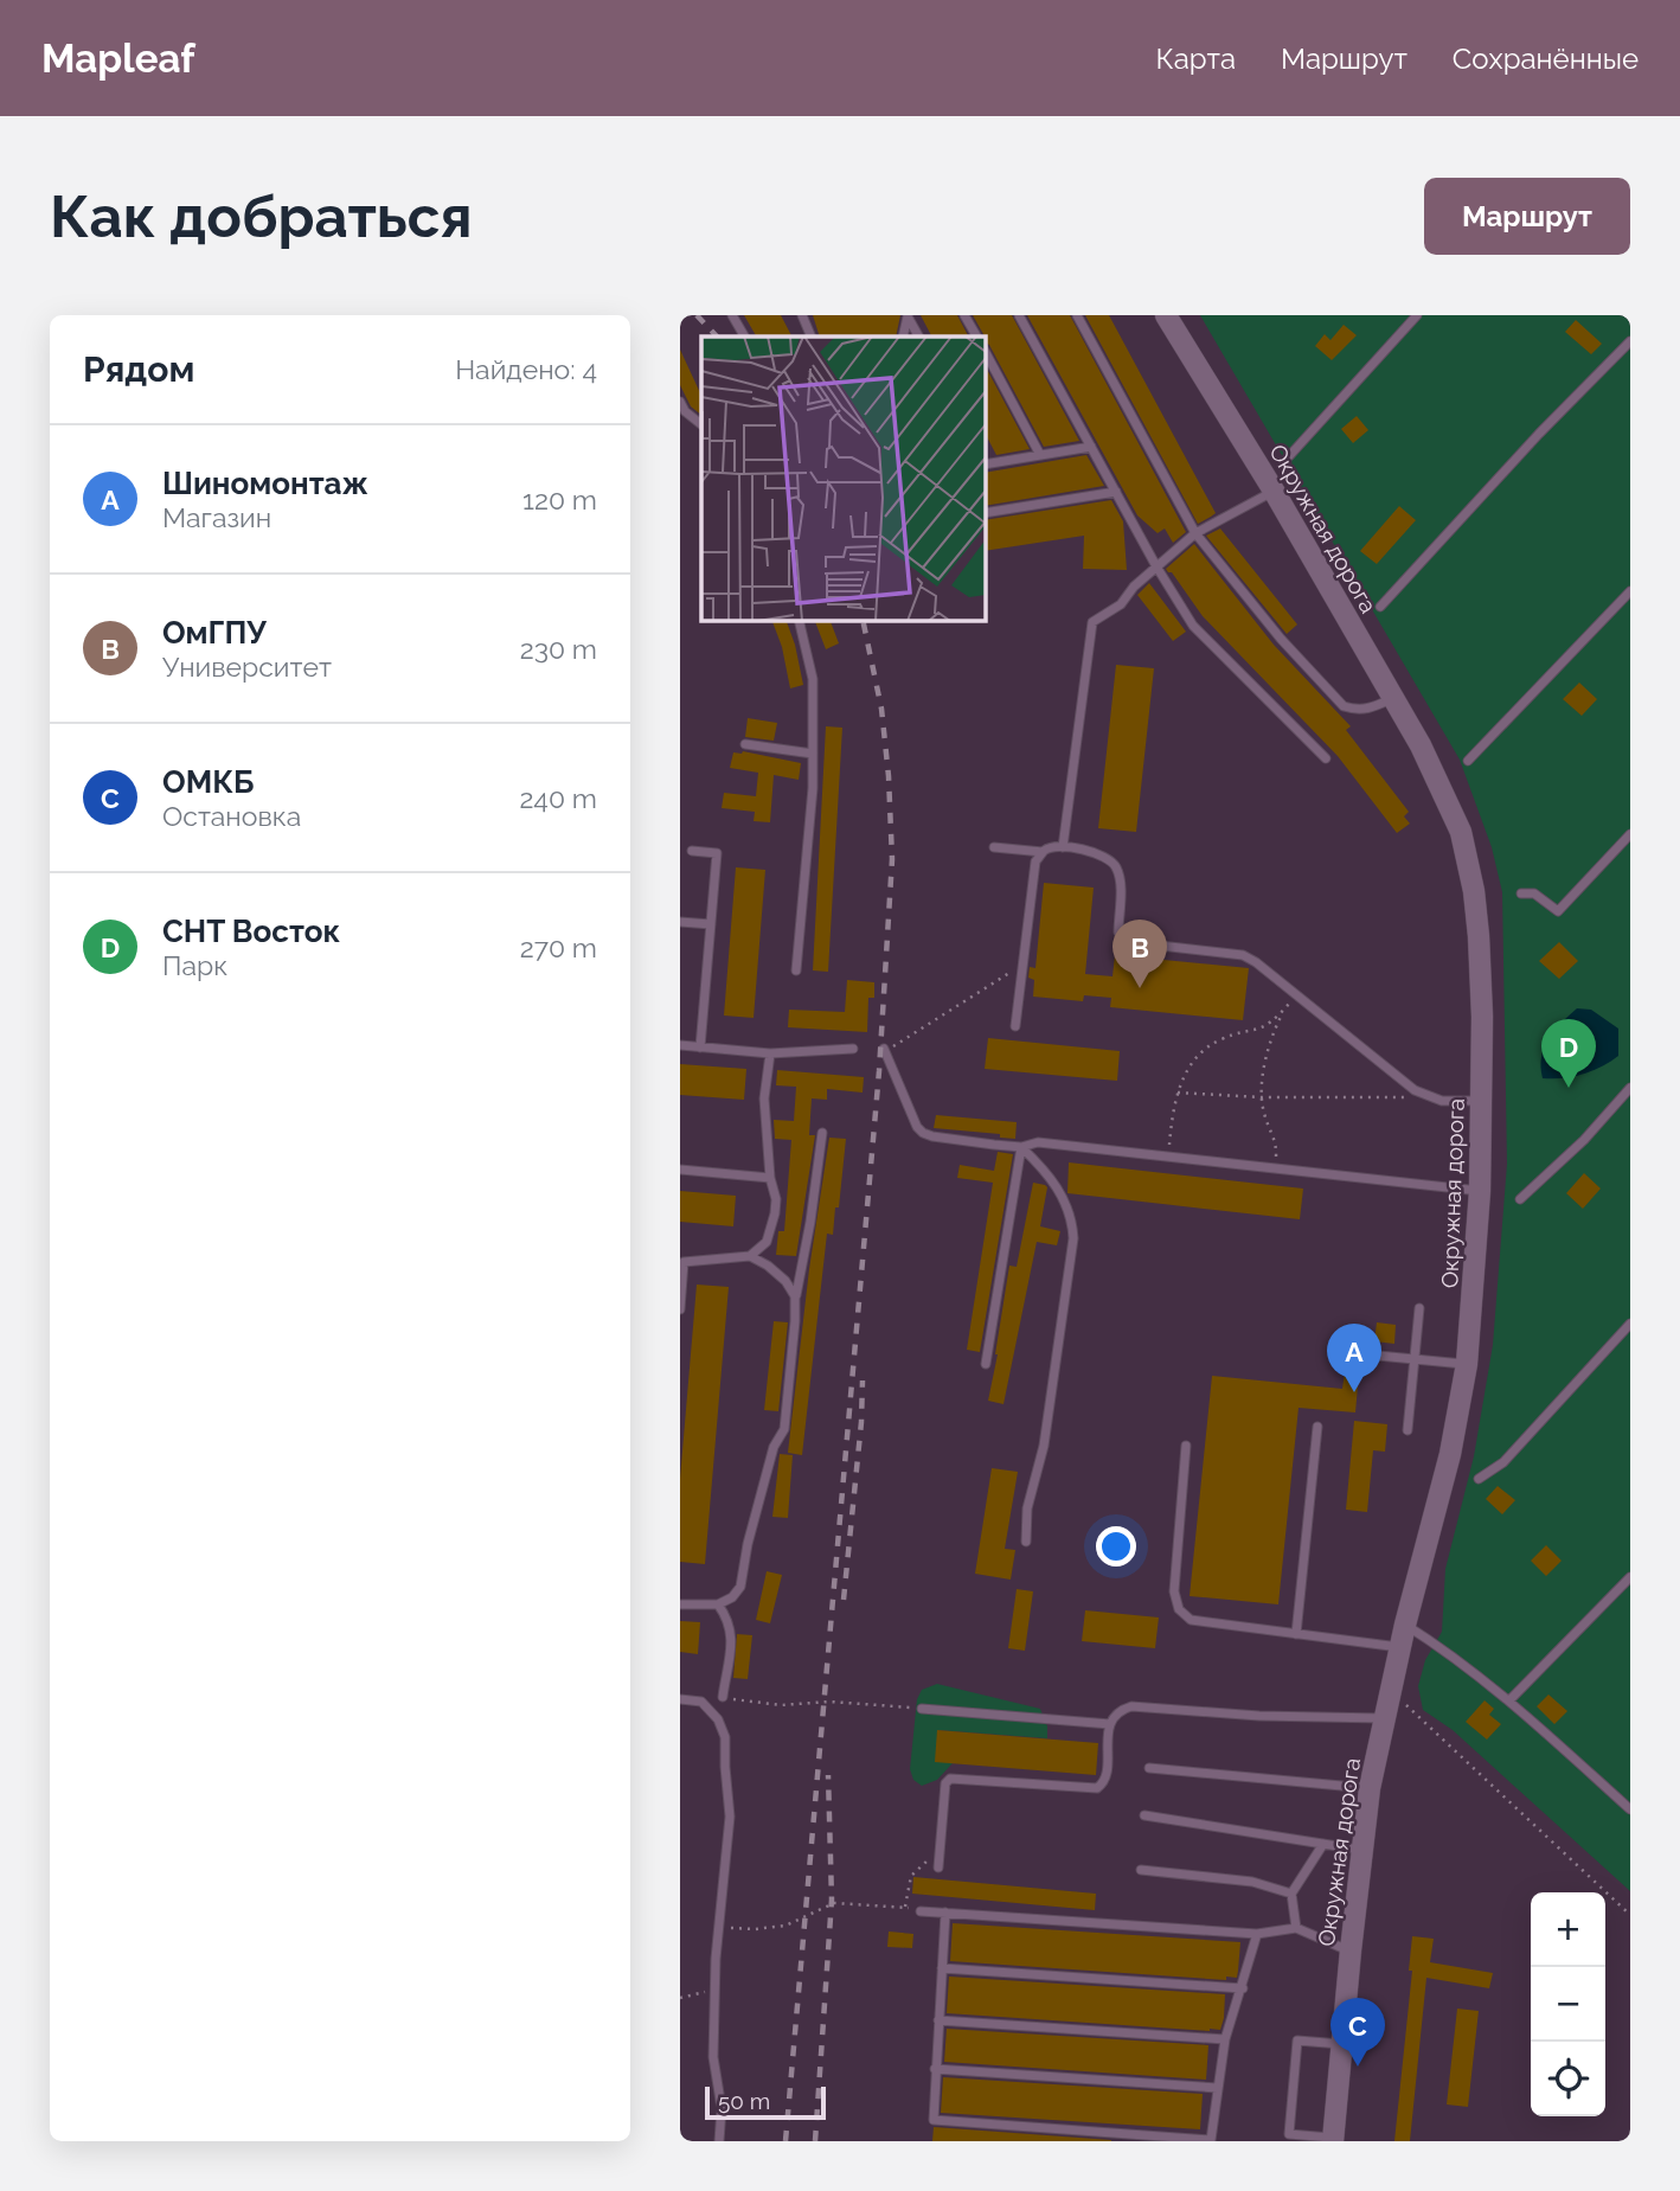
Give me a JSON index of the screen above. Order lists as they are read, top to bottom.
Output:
{
  "streets": {
    "main road": ["Окружная дорога"]
  },
  "scale_bar": "50 m",
  "page": {
    "header": "Mapleaf",
    "nav": ["Карта", "Маршрут", "Сохранённые"],
    "buttons": "Маршрут",
    "title": "Как добраться",
    "heading": ["Рядом", "Найдено: 4"],
    "list": [
      {
        "mark": "A",
        "name": "Шиномонтаж",
        "note": "Магазин",
        "value": "120 m"
      },
      {
        "mark": "B",
        "name": "ОмГПУ",
        "note": "Университет",
        "value": "230 m"
      },
      {
        "mark": "C",
        "name": "ОМКБ",
        "note": "Остановка",
        "value": "240 m"
      },
      {
        "mark": "D",
        "name": "СНТ Восток",
        "note": "Парк",
        "value": "270 m"
      }
    ],
    "pins": [
      "B",
      "D",
      "A",
      "C"
    ],
    "map_buttons": ["+", "−"],
    "scale": "50 m"
  }
}
